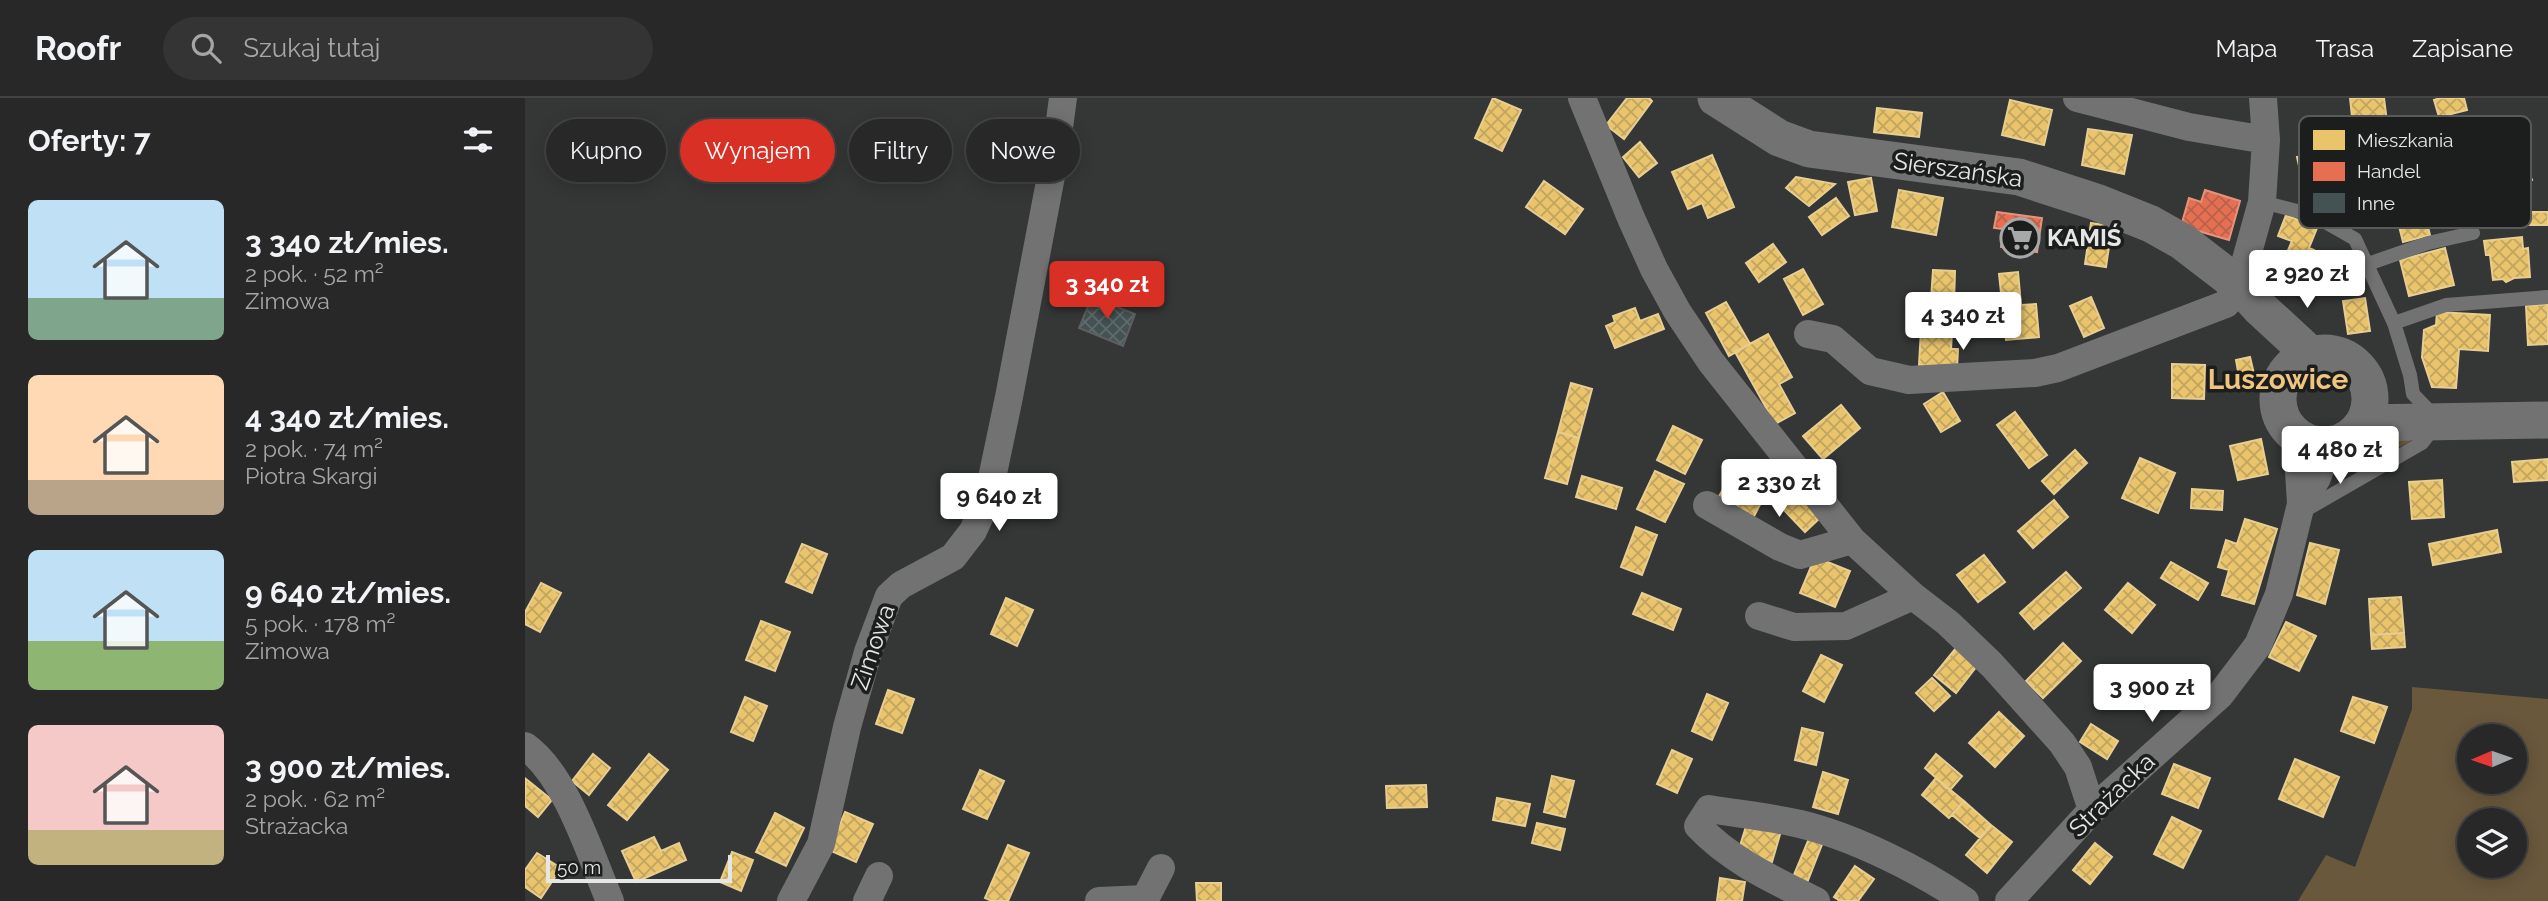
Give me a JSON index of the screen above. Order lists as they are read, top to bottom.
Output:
{
  "streets": {
    "street": ["Sierszańska", "Zimowa", "Strażacka"]
  },
  "districts": ["Luszowice"],
  "places": {
    "supermarket": ["KAMIŚ"]
  },
  "legend": ["Mieszkania", "Handel", "Inne"],
  "scale_bar": "50 m",
  "north": "left",
  "page": {
    "header": "Roofr",
    "search": "Szukaj tutaj",
    "nav": ["Mapa", "Trasa", "Zapisane"],
    "heading": "Oferty: 7",
    "chip": [
      "Kupno",
      "Wynajem",
      "Filtry",
      "Nowe"
    ],
    "list": [
      {
        "name": "3 340 zł/mies.",
        "note": "2 pok. · 52 m² · Zimowa"
      },
      {
        "name": "4 340 zł/mies.",
        "note": "2 pok. · 74 m² · Piotra Skargi"
      },
      {
        "name": "9 640 zł/mies.",
        "note": "5 pok. · 178 m² · Zimowa"
      },
      {
        "name": "3 900 zł/mies.",
        "note": "2 pok. · 62 m² · Strażacka"
      }
    ],
    "price": [
      "2 920 zł",
      "3 340 zł",
      "4 340 zł",
      "4 480 zł",
      "2 330 zł",
      "9 640 zł",
      "3 900 zł"
    ],
    "scale": "50 m"
  }
}
